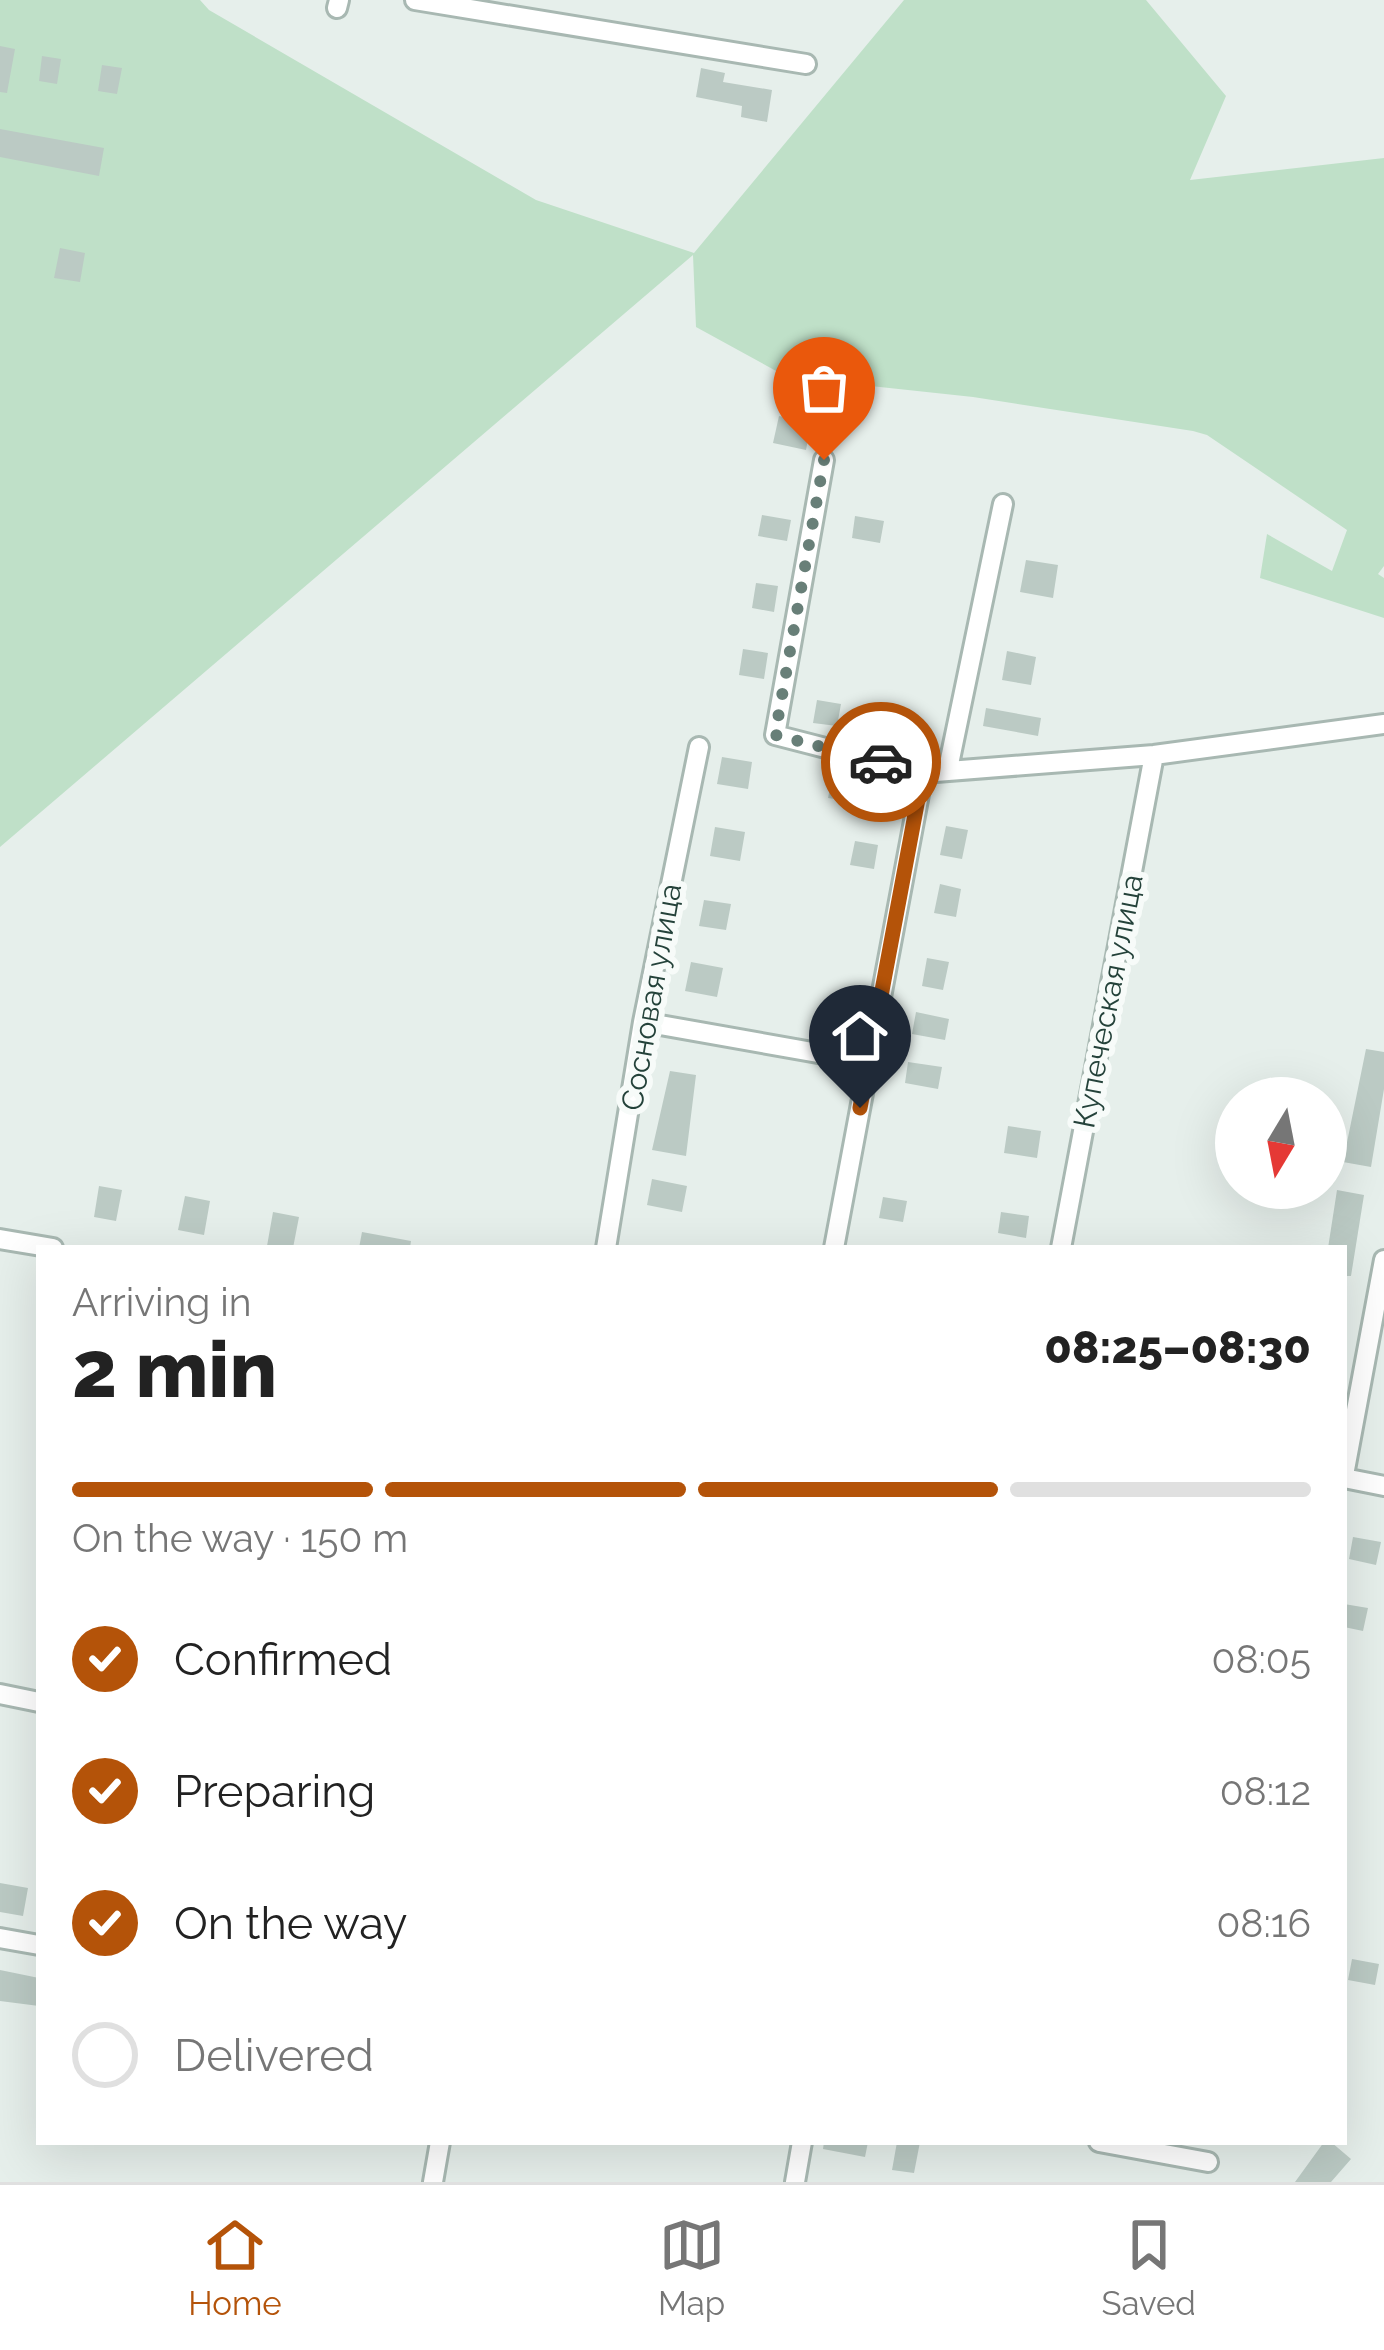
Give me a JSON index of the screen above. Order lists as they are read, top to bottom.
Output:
{
  "streets": {
    "street": ["Сосновая улица", "Купеческая улица"]
  },
  "north": "bottom",
  "page": {
    "heading": ["2 min", "Arriving in", "08:25–08:30"],
    "bar": "On the way · 150 m",
    "list": [
      ["Confirmed", "08:05"],
      ["Preparing", "08:12"],
      ["On the way", "08:16"],
      "Delivered"
    ],
    "tabs": ["Home", "Map", "Saved"]
  }
}
